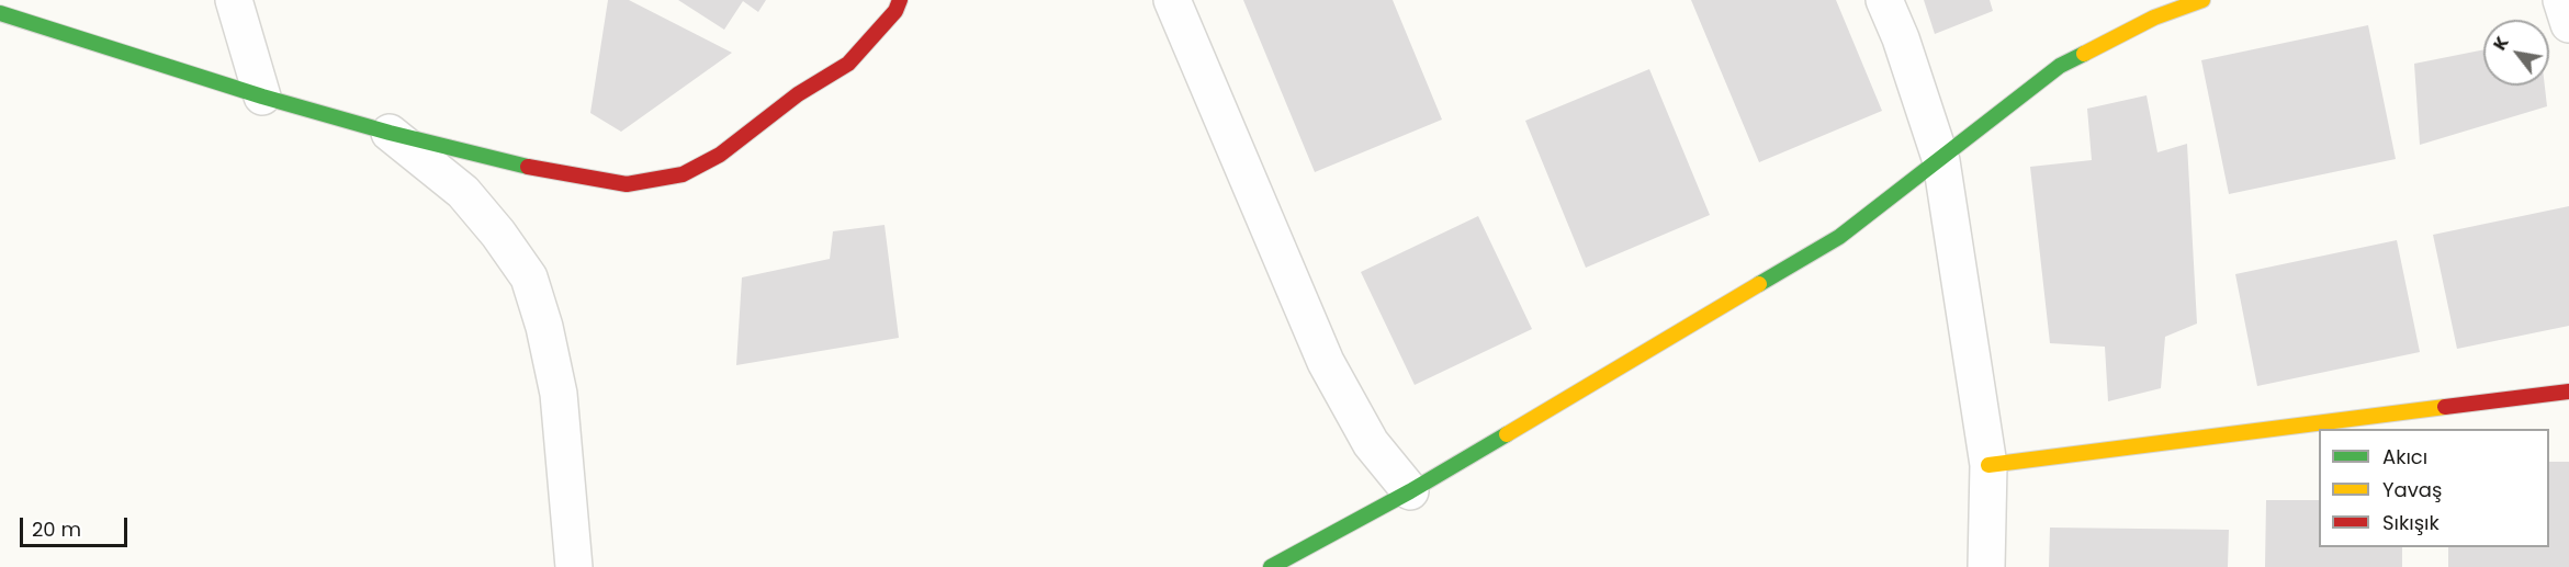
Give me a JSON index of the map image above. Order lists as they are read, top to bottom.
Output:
{
  "legend": ["Akıcı", "Yavaş", "Sıkışık"],
  "scale_bar": "20 m",
  "north": "top left"
}
